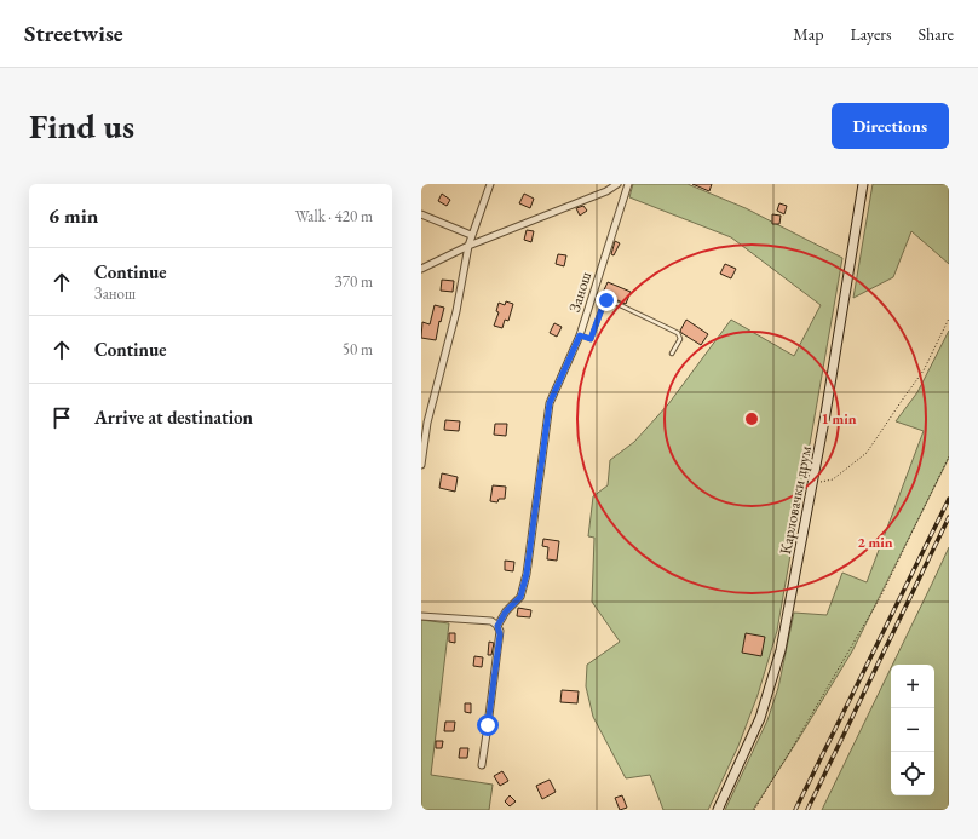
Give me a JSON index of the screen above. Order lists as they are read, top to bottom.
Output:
{
  "streets": {
    "main road": ["Карловачки друм"],
    "street": ["Занош"]
  },
  "page": {
    "header": "Streetwise",
    "nav": ["Map", "Layers", "Share"],
    "buttons": "Directions",
    "title": "Find us",
    "heading": ["6 min", "Walk · 420 m"],
    "list": [
      ["Continue", "Занош", "370 m"],
      ["Continue", "50 m"],
      "Arrive at destination"
    ],
    "map_buttons": ["+", "−"]
  },
  "rings": ["1 min", "2 min"]
}
